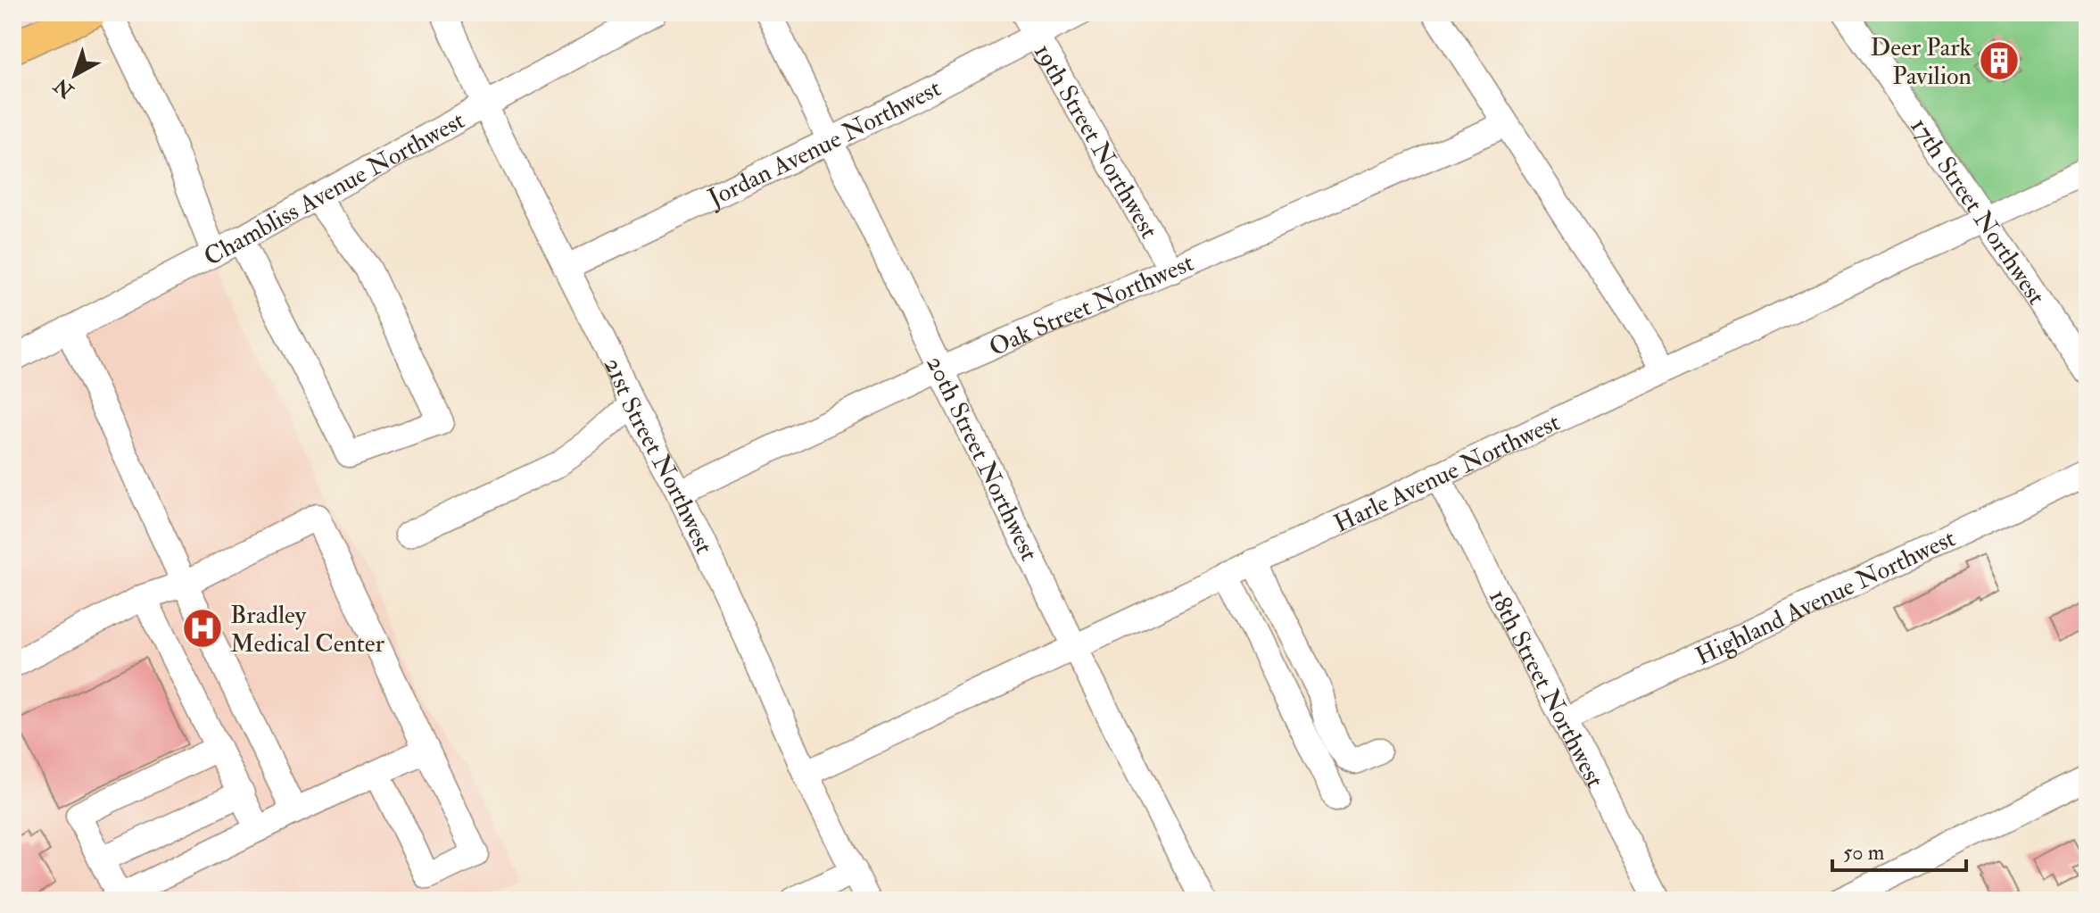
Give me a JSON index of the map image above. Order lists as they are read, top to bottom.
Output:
{
  "streets": {
    "street": [
      "19th Street Northwest",
      "Jordan Avenue Northwest",
      "Chambliss Avenue Northwest",
      "17th Street Northwest",
      "Oak Street Northwest",
      "21st Street Northwest",
      "20th Street Northwest",
      "Harle Avenue Northwest",
      "Highland Avenue Northwest",
      "18th Street Northwest"
    ]
  },
  "crossings": [
    ["19th Street Northwest", "Jordan Avenue Northwest"],
    ["19th Street Northwest", "Oak Street Northwest"],
    ["Jordan Avenue Northwest", "21st Street Northwest"],
    ["Jordan Avenue Northwest", "20th Street Northwest"],
    ["Chambliss Avenue Northwest", "21st Street Northwest"],
    ["17th Street Northwest", "Harle Avenue Northwest"],
    ["Oak Street Northwest", "21st Street Northwest"],
    ["Oak Street Northwest", "20th Street Northwest"],
    ["21st Street Northwest", "Harle Avenue Northwest"],
    ["20th Street Northwest", "Harle Avenue Northwest"],
    ["Harle Avenue Northwest", "18th Street Northwest"],
    ["Highland Avenue Northwest", "18th Street Northwest"]
  ],
  "places": {
    "building": ["Deer Park Pavilion"],
    "hospital": ["Bradley Medical Center"]
  },
  "scale_bar": "50 m",
  "north": "bottom left"
}
